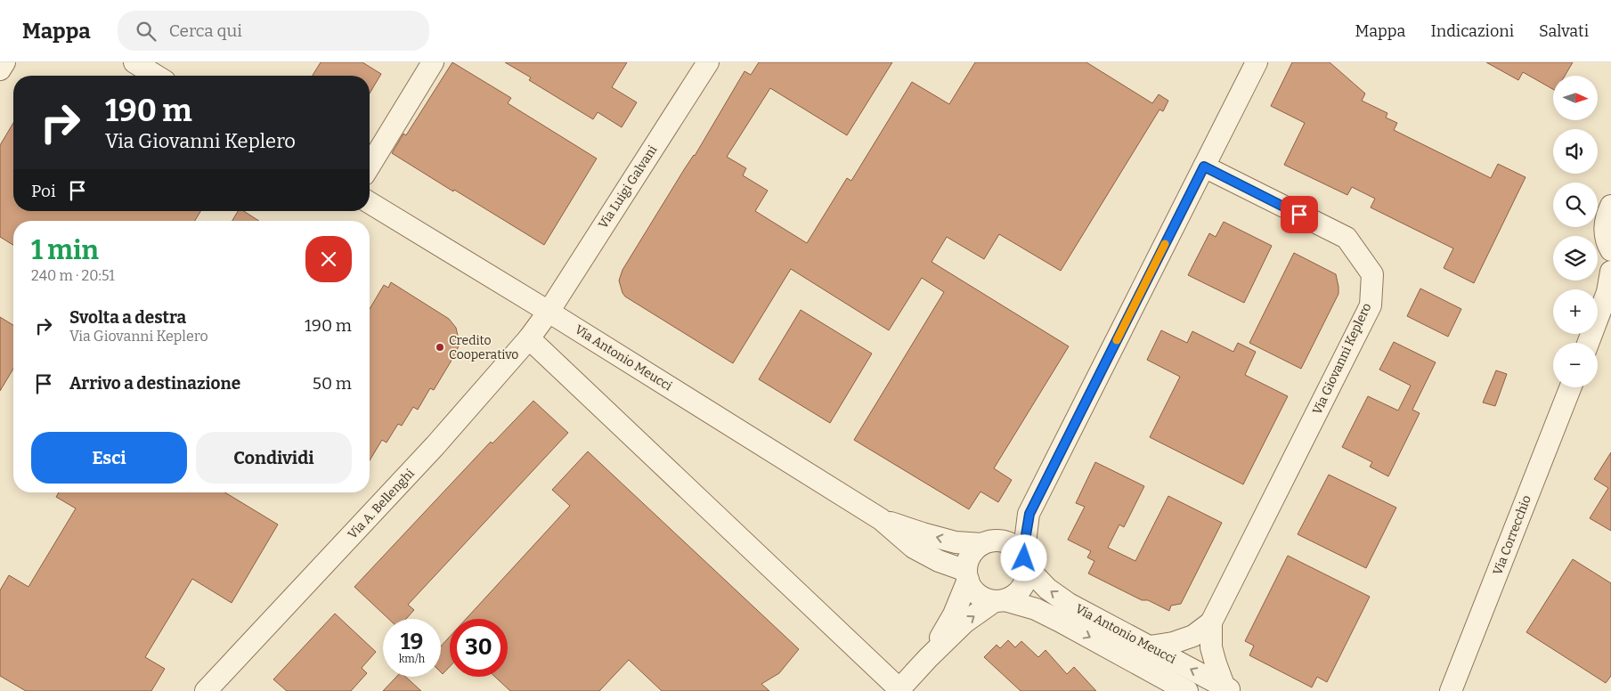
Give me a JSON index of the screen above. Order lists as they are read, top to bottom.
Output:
{
  "streets": {
    "street": [
      "Via Luigi Galvani",
      "Via Antonio Meucci",
      "Via Giovanni Keplero",
      "Via A. Bellenghi",
      "Via Correcchio"
    ]
  },
  "crossings": [
    ["Via Luigi Galvani", "Via Antonio Meucci"],
    ["Via Luigi Galvani", "Via A. Bellenghi"],
    ["Via Antonio Meucci", "Via Giovanni Keplero"],
    ["Via Antonio Meucci", "Via A. Bellenghi"]
  ],
  "places": ["Credito Cooperativo"],
  "north": "right",
  "page": {
    "header": "Mappa",
    "search": "Cerca qui",
    "nav": ["Mappa", "Indicazioni", "Salvati"],
    "map_buttons": ["+", "−"],
    "turn": ["190 m", "Via Giovanni Keplero"],
    "then": "Poi",
    "heading": ["1 min", "240 m · 20:51"],
    "list": [
      {
        "name": "Svolta a destra",
        "note": "Via Giovanni Keplero",
        "value": "190 m"
      },
      {
        "name": "Arrivo a destinazione",
        "value": "50 m"
      }
    ],
    "buttons": ["Esci", "Condividi"],
    "speed": "19 km/h",
    "limit": "30"
  }
}
